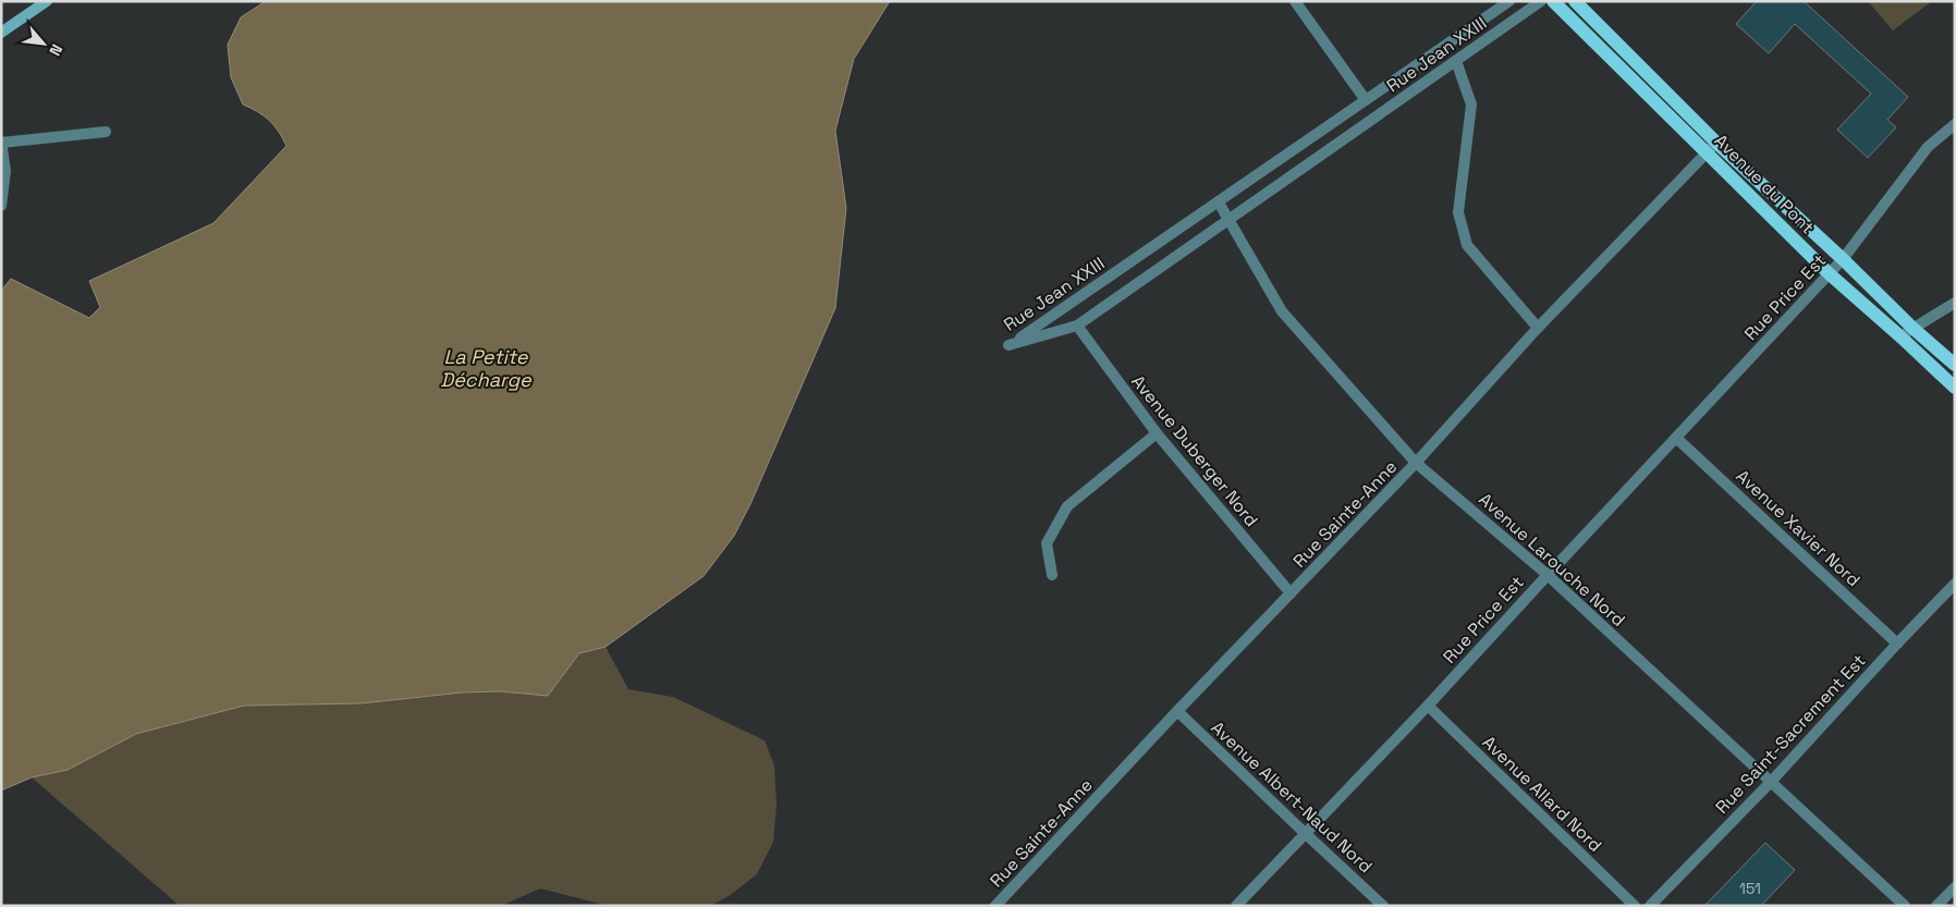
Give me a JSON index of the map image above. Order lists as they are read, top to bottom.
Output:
{
  "streets": {
    "main road": ["Avenue du Pont"],
    "street": [
      "Rue Jean XXIII",
      "Rue Price Est",
      "Avenue Duberger Nord",
      "Rue Sainte-Anne",
      "Avenue Xavier Nord",
      "Avenue Larouche Nord",
      "Rue Saint-Sacrement Est",
      "Avenue Allard Nord",
      "Avenue Albert-Naud Nord"
    ]
  },
  "crossings": [
    ["Rue Jean XXIII", "Avenue Duberger Nord"],
    ["Rue Jean XXIII", "Avenue Larouche Nord"],
    ["Avenue du Pont", "Rue Price Est"],
    ["Avenue du Pont", "Rue Sainte-Anne"],
    ["Rue Price Est", "Avenue Xavier Nord"],
    ["Rue Price Est", "Avenue Larouche Nord"],
    ["Rue Price Est", "Avenue Allard Nord"],
    ["Rue Price Est", "Avenue Albert-Naud Nord"],
    ["Avenue Duberger Nord", "Rue Sainte-Anne"],
    ["Rue Sainte-Anne", "Avenue Larouche Nord"],
    ["Rue Sainte-Anne", "Avenue Albert-Naud Nord"],
    ["Avenue Xavier Nord", "Rue Saint-Sacrement Est"],
    ["Avenue Larouche Nord", "Rue Saint-Sacrement Est"]
  ],
  "water": ["La Petite Décharge"],
  "house_numbers": ["151"],
  "north": "bottom right"
}
